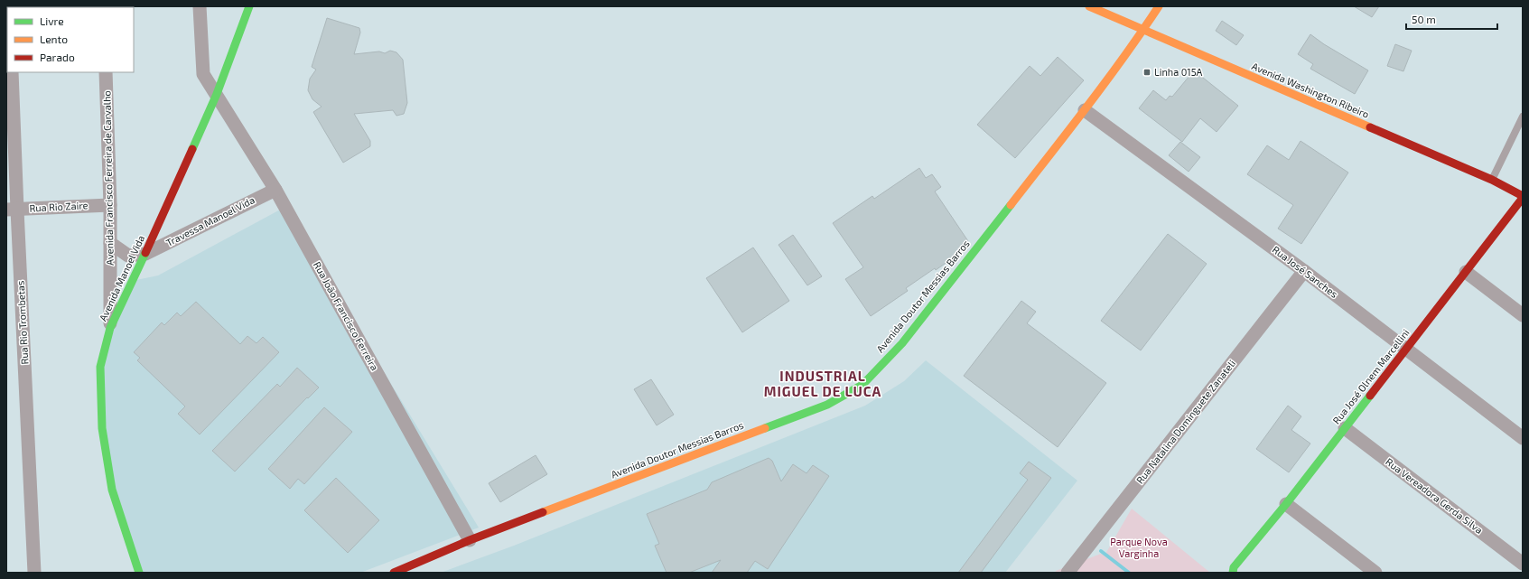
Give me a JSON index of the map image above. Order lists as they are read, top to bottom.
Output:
{
  "streets": {
    "street": [
      "Avenida Washington Ribeiro",
      "Avenida Francisco Ferreira de Carvalho",
      "Rua Rio Zaire",
      "Travessa Manoel Vida",
      "Rua José Sanches",
      "Avenida Manoel Vida",
      "Avenida Doutor Messias Barros",
      "Rua João Francisco Ferreira",
      "Rua Rio Trombetas",
      "Rua José Olnem Marcellini",
      "Rua Natalina Dominguete Zanateli",
      "Rua Vereadora Gerda Silva"
    ]
  },
  "crossings": [
    ["Avenida Washington Ribeiro", "Avenida Doutor Messias Barros"],
    ["Avenida Washington Ribeiro", "Rua José Olnem Marcellini"],
    ["Avenida Francisco Ferreira de Carvalho", "Rua Rio Zaire"],
    ["Avenida Francisco Ferreira de Carvalho", "Avenida Manoel Vida"],
    ["Rua Rio Zaire", "Rua Rio Trombetas"],
    ["Travessa Manoel Vida", "Avenida Manoel Vida"],
    ["Travessa Manoel Vida", "Rua João Francisco Ferreira"],
    ["Rua José Sanches", "Avenida Doutor Messias Barros"],
    ["Rua José Sanches", "Rua José Olnem Marcellini"],
    ["Rua José Sanches", "Rua Natalina Dominguete Zanateli"],
    ["Avenida Manoel Vida", "Rua João Francisco Ferreira"],
    ["Avenida Doutor Messias Barros", "Rua João Francisco Ferreira"],
    ["Rua José Olnem Marcellini", "Rua Vereadora Gerda Silva"]
  ],
  "districts": ["INDUSTRIAL MIGUEL DE LUCA"],
  "parks": ["Parque Nova Varginha"],
  "places": {
    "transit": ["Linha 015A"]
  },
  "legend": ["Livre", "Lento", "Parado"],
  "scale_bar": "50 m"
}
